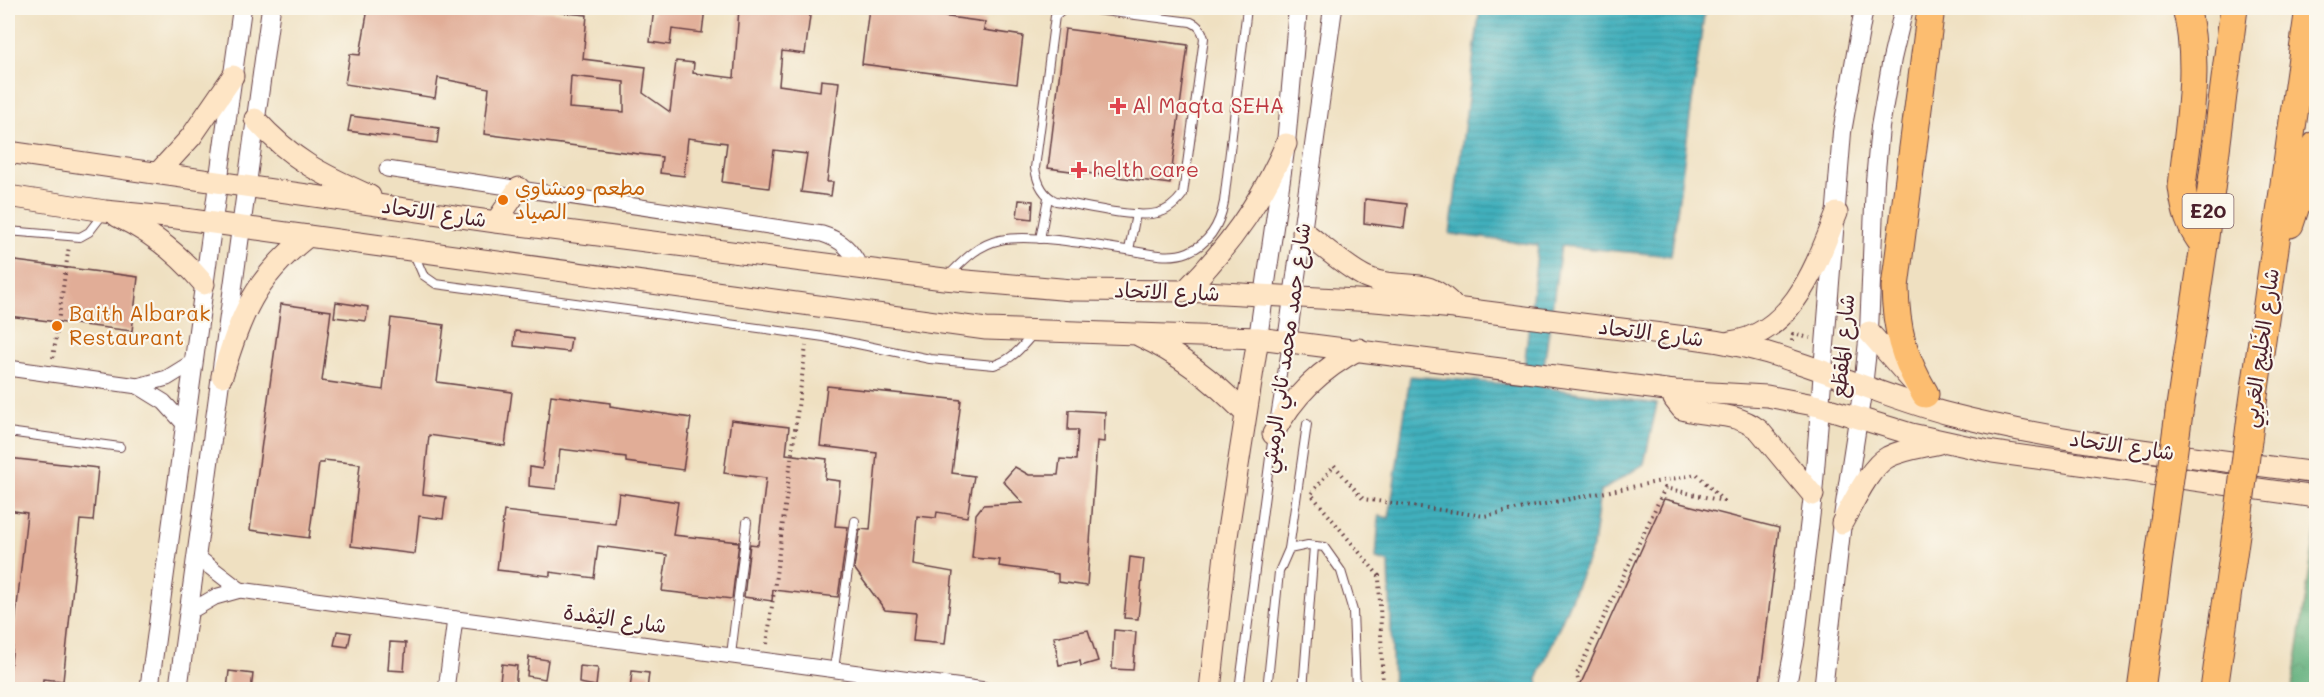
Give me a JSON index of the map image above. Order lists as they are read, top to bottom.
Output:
{
  "streets": {
    "highway": ["E20", "شارع الخَلِيج العَربِي"],
    "main road": ["شارع الاتحاد", "شارع حمد محمد ثاني الرميثي"],
    "street": ["شارع المَقطَع", "شارع اليَمْدة"]
  },
  "crossings": [
    ["شارع الاتحاد", "شارع المَقطَع"],
    ["شارع الاتحاد", "شارع حمد محمد ثاني الرميثي"]
  ],
  "places": {
    "health": ["Al Maqta SEHA", "helth care"],
    "other": ["مطعم ومشاوي الصياد", "Baith Albarak Restaurant"]
  }
}
